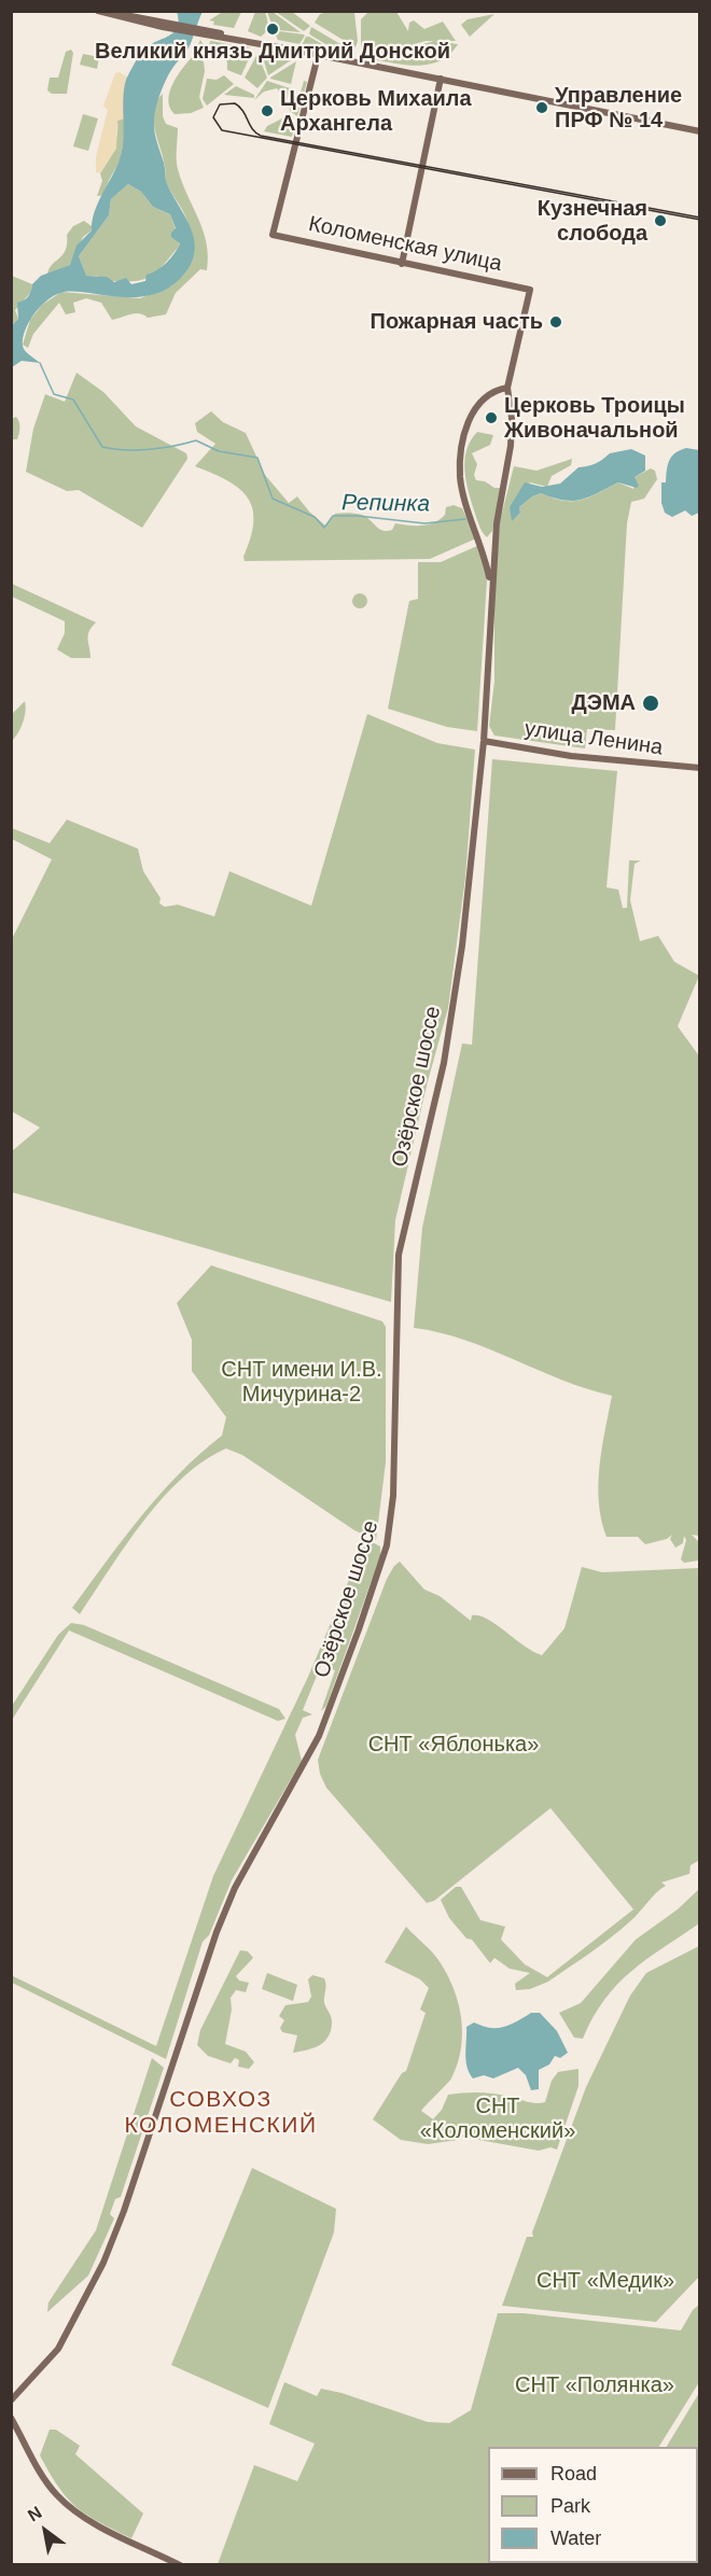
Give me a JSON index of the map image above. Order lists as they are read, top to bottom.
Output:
{
  "streets": {
    "main road": ["Коломенская улица", "улица Ленина", "Озёрское шоссе"]
  },
  "crossings": [
    ["Коломенская улица", "Озёрское шоссе"],
    ["улица Ленина", "Озёрское шоссе"]
  ],
  "districts": ["СОВХОЗ КОЛОМЕНСКИЙ"],
  "water": ["Репинка"],
  "parks": [
    "СНТ имени И.В. Мичурина-2",
    "СНТ «Яблонька»",
    "СНТ «Коломенский»",
    "СНТ «Медик»",
    "СНТ «Полянка»"
  ],
  "places": [
    "Великий князь Дмитрий Донской",
    "Управление ПРФ № 14",
    "Церковь Михаила Архангела",
    "Кузнечная слобода",
    "Пожарная часть",
    "Церковь Троицы Живоначальной",
    "ДЭМА"
  ],
  "legend": ["Road", "Park", "Water"],
  "north": "top left"
}
